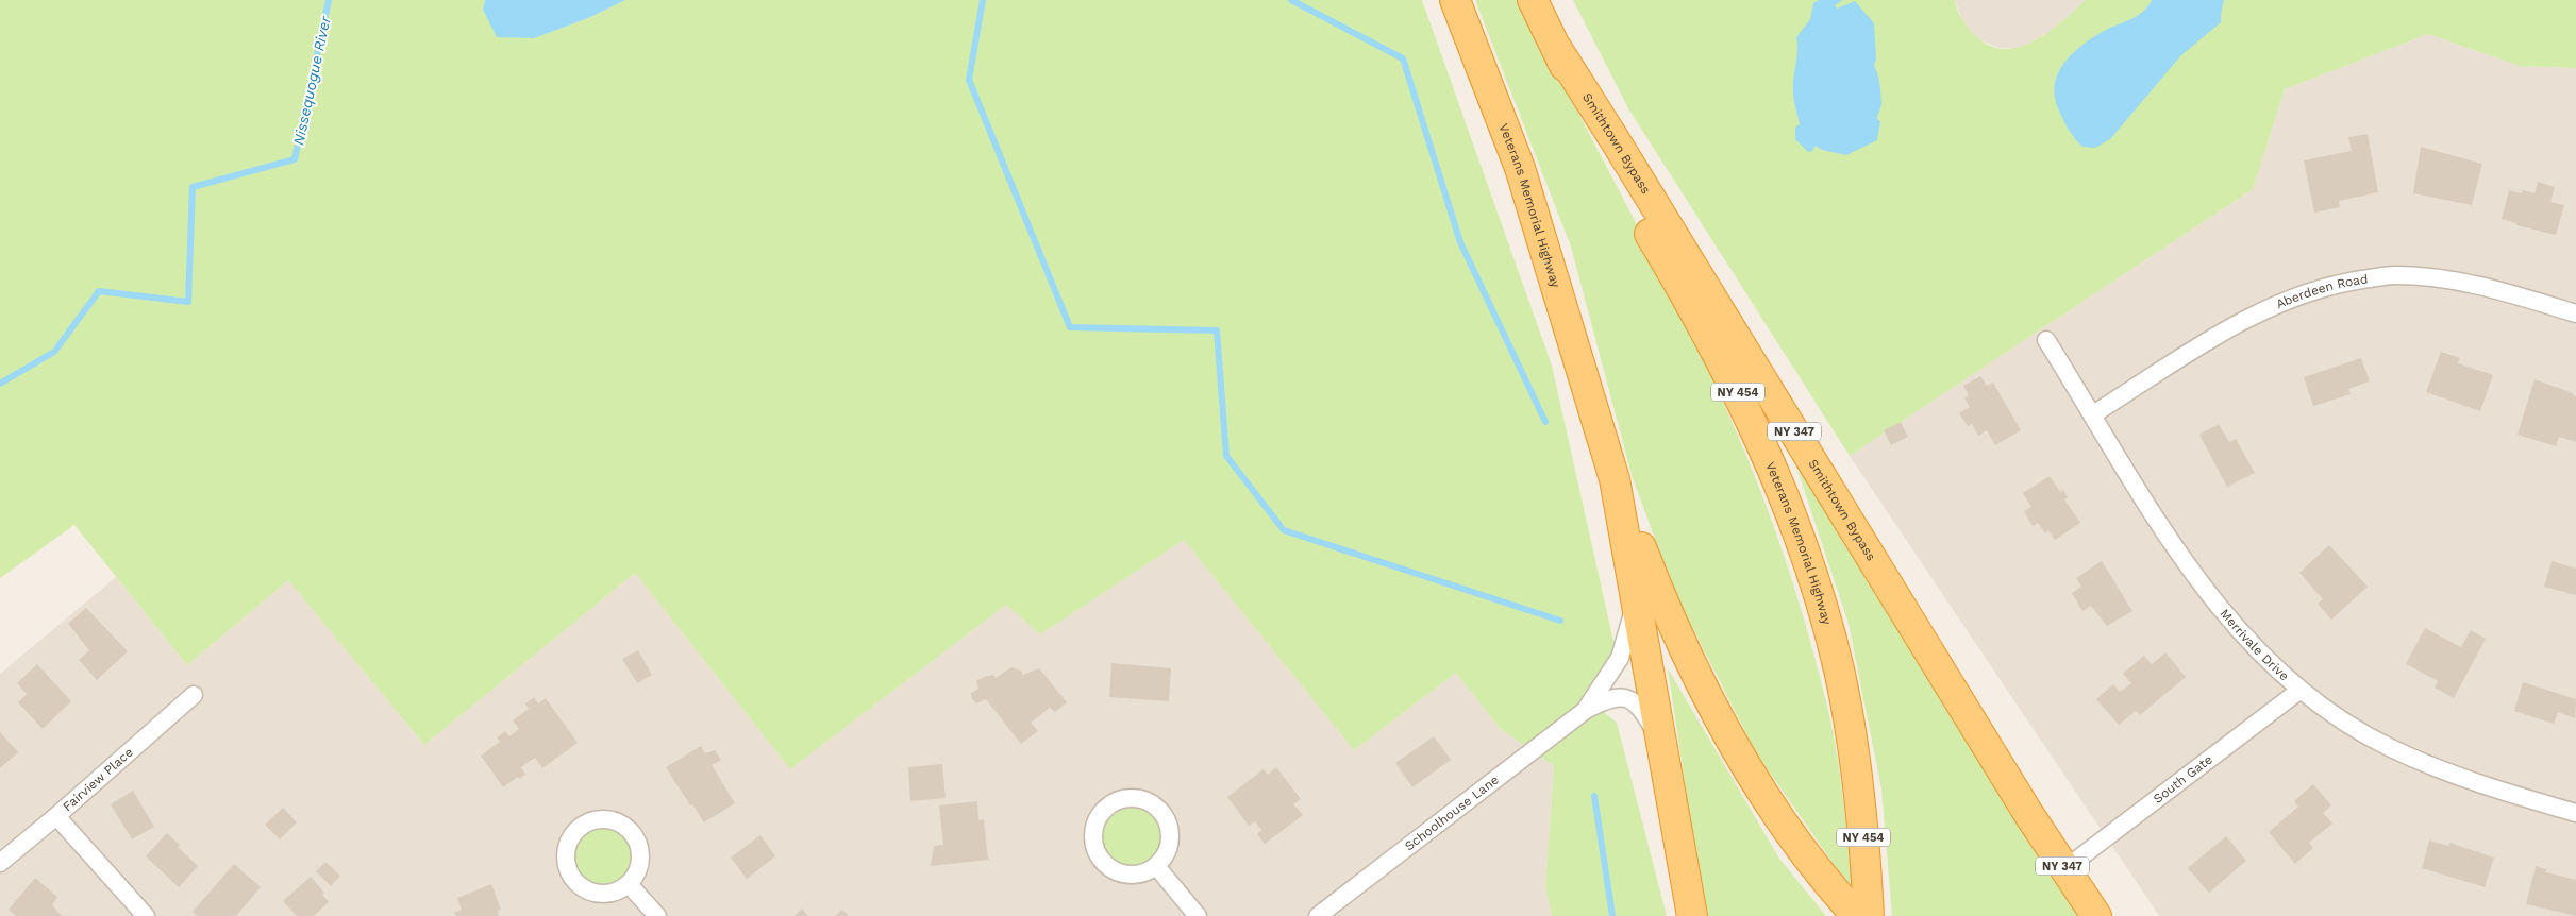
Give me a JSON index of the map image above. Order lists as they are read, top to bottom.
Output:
{
  "streets": {
    "highway": [
      "Smithtown Bypass",
      "Veterans Memorial Highway",
      "NY 454",
      "NY 347"
    ],
    "street": [
      "Aberdeen Road",
      "Merrivale Drive",
      "South Gate",
      "Fairview Place",
      "Schoolhouse Lane"
    ]
  },
  "crossings": [
    ["Smithtown Bypass", "Veterans Memorial Highway"],
    ["Smithtown Bypass", "South Gate"],
    ["Veterans Memorial Highway", "Schoolhouse Lane"],
    ["Aberdeen Road", "Merrivale Drive"],
    ["Merrivale Drive", "South Gate"]
  ],
  "water": ["Nissequogue River"]
}
